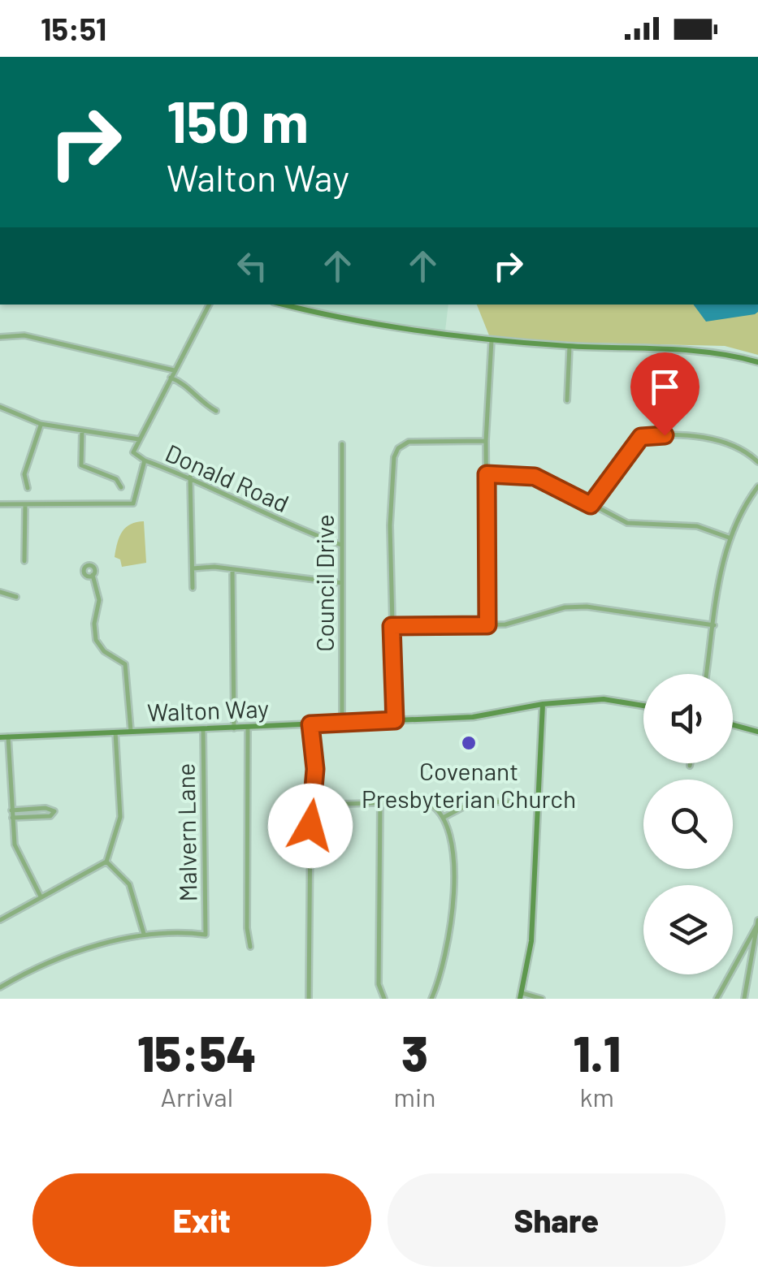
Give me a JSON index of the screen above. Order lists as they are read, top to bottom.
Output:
{
  "streets": {
    "street": [
      "Donald Road",
      "Council Drive",
      "Walton Way",
      "Malvern Lane"
    ]
  },
  "crossings": [
    ["Donald Road", "Council Drive"],
    ["Council Drive", "Walton Way"],
    ["Walton Way", "Malvern Lane"]
  ],
  "places": ["Covenant Presbyterian Church"],
  "page": {
    "status": "15:51",
    "turn": ["150 m", "Walton Way"],
    "eta": [
      "15:54",
      "Arrival",
      "3",
      "min",
      "1.1",
      "km"
    ],
    "buttons": ["Exit", "Share"]
  }
}
